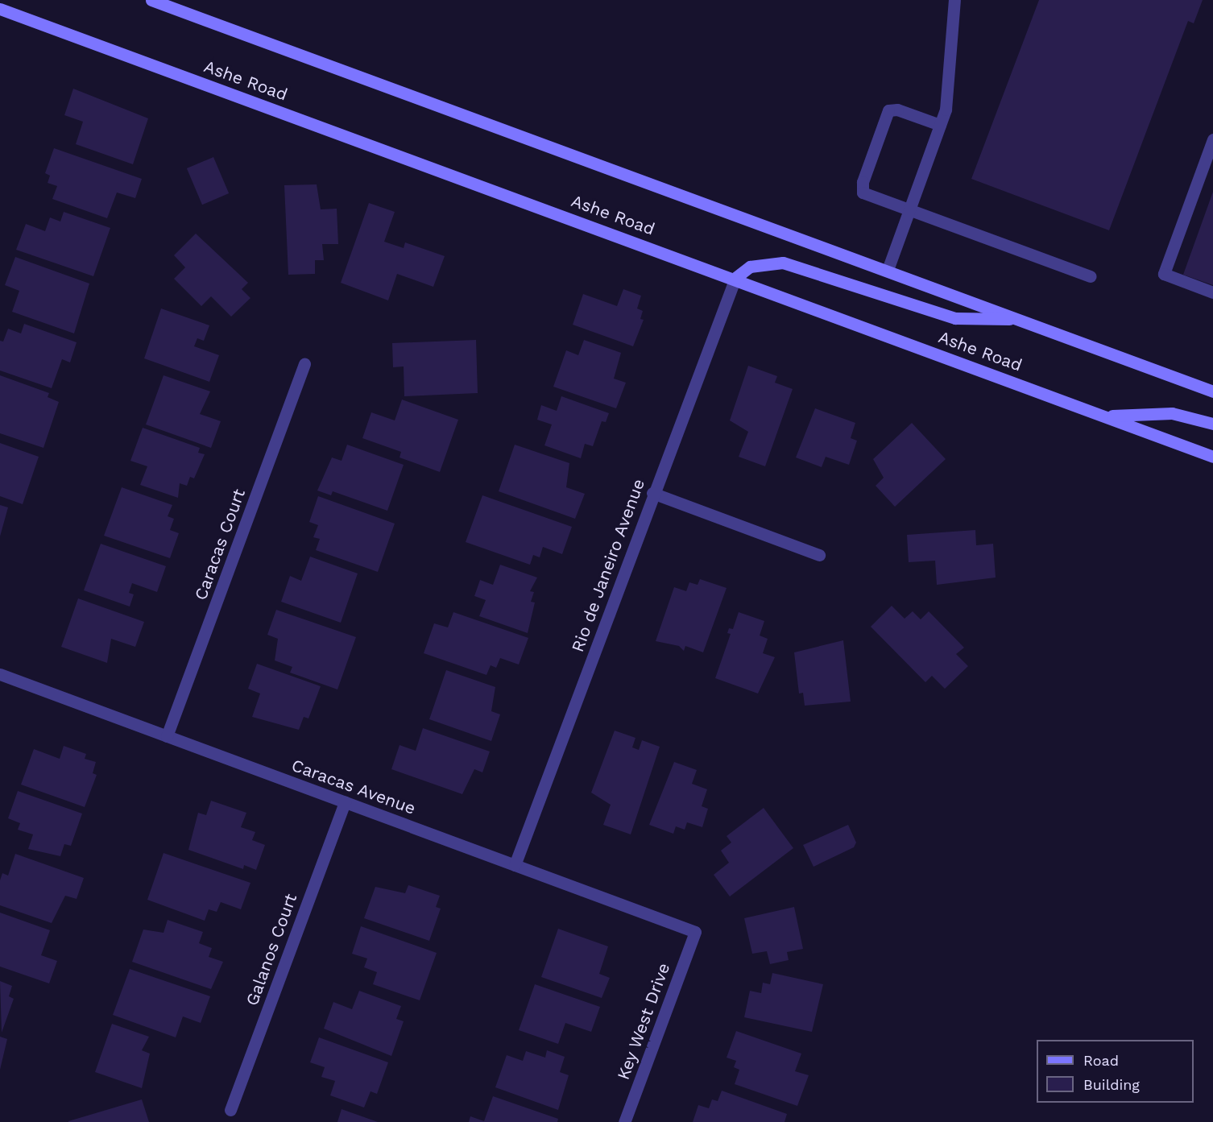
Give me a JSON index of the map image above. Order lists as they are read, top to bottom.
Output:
{
  "streets": {
    "street": [
      "Ashe Road",
      "Caracas Court",
      "Rio de Janeiro Avenue",
      "Caracas Avenue",
      "Galanos Court",
      "Key West Drive"
    ]
  },
  "crossings": [
    ["Ashe Road", "Rio de Janeiro Avenue"],
    ["Caracas Court", "Caracas Avenue"],
    ["Rio de Janeiro Avenue", "Caracas Avenue"],
    ["Caracas Avenue", "Galanos Court"],
    ["Caracas Avenue", "Key West Drive"]
  ],
  "legend": ["Road", "Building"]
}
